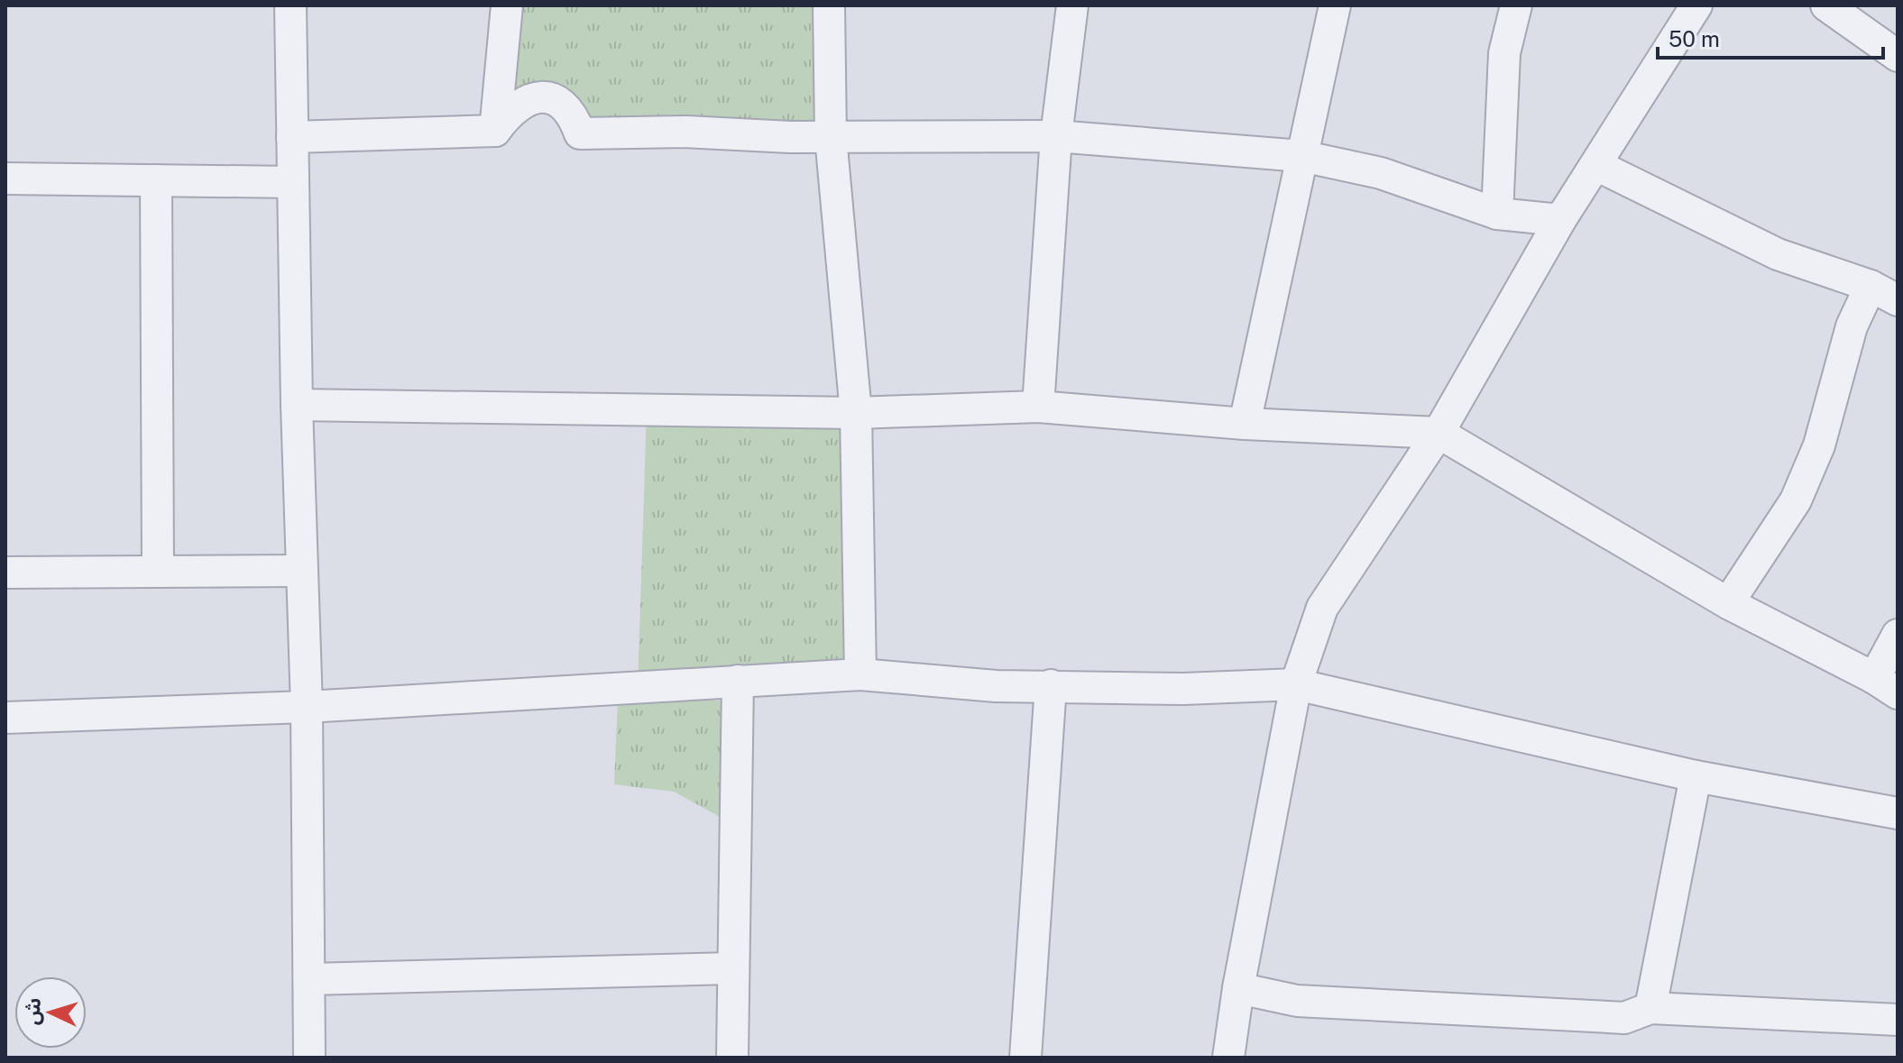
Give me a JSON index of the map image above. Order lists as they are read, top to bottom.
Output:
{
  "scale_bar": "50 m",
  "north": "left"
}
